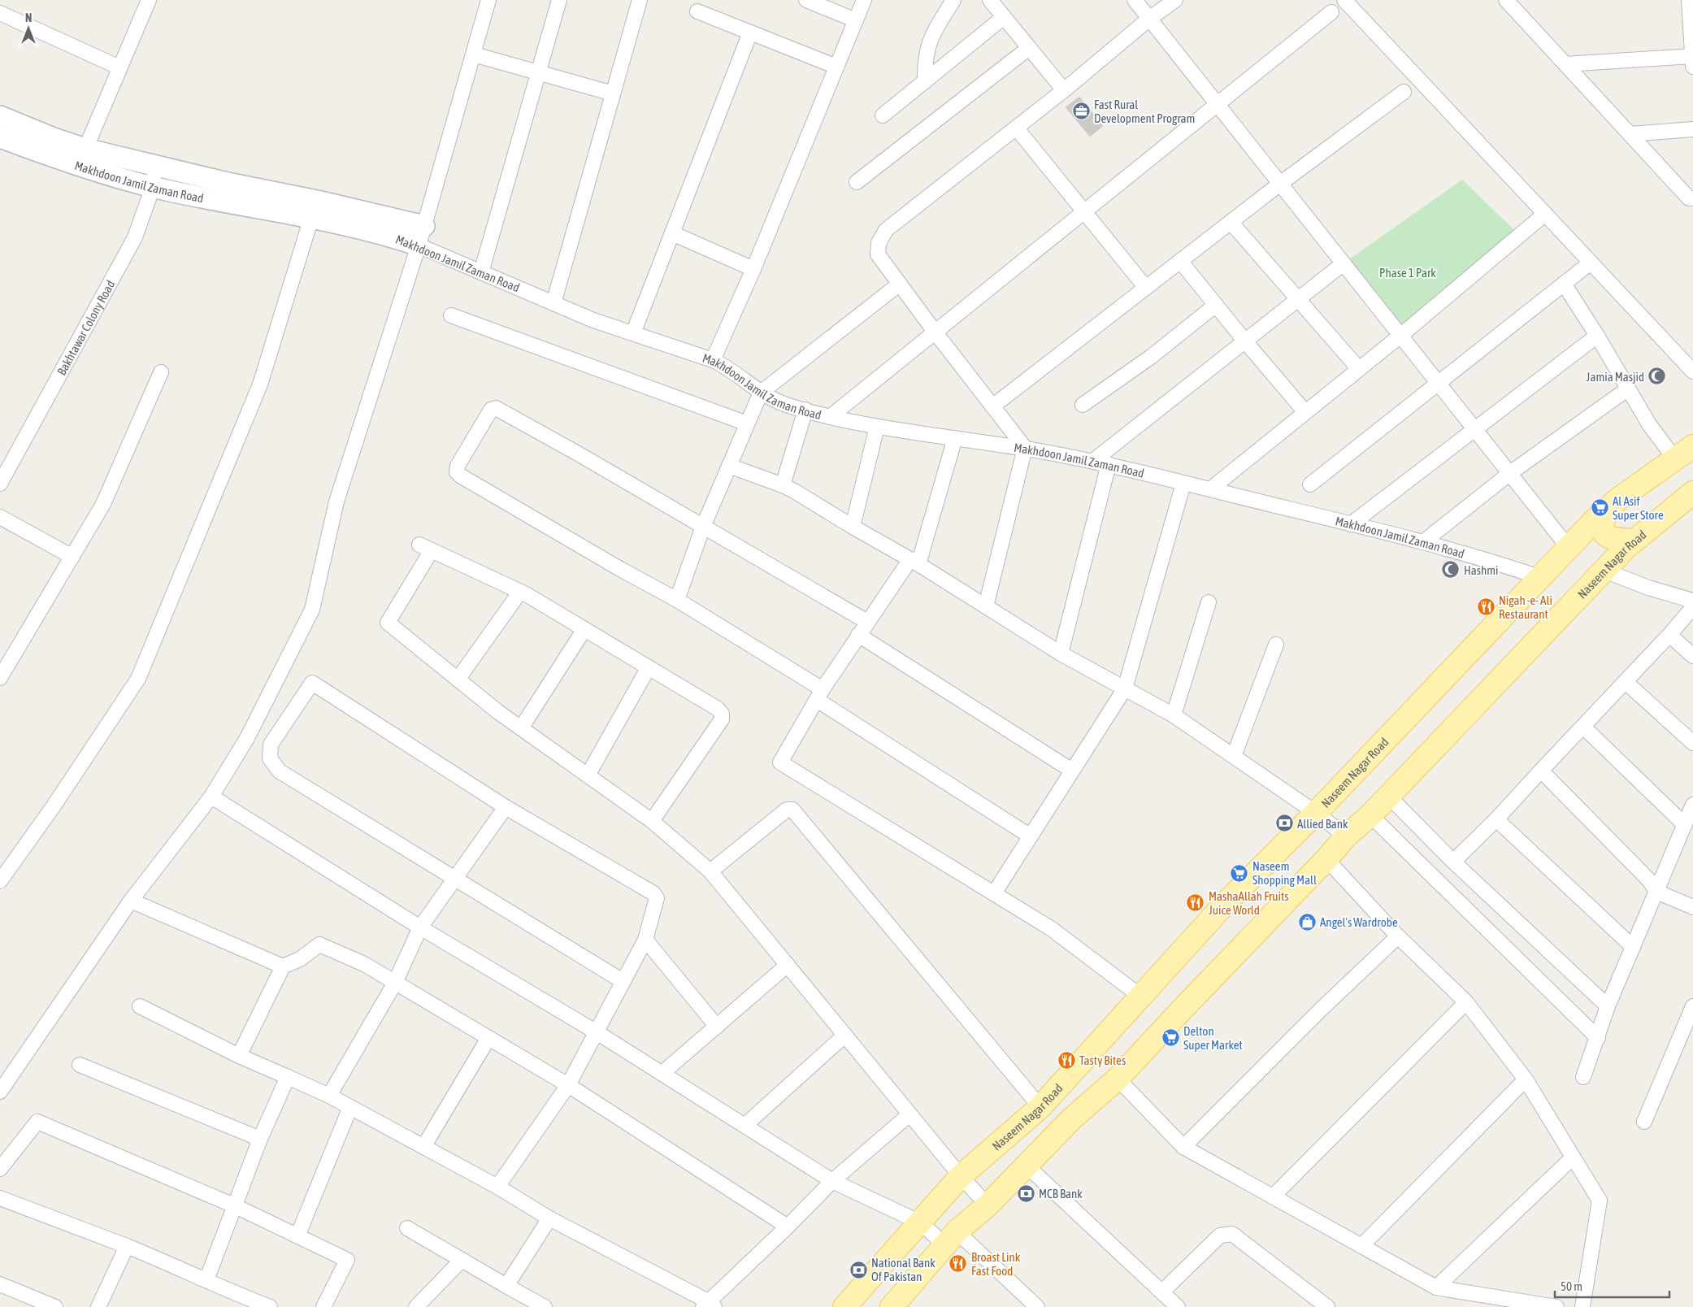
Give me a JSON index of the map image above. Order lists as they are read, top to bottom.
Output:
{
  "streets": {
    "main road": ["Naseem Nagar Road"],
    "street": ["Makhdoon Jamil Zaman Road", "Bakhtawar Colony Road"]
  },
  "crossings": [
    ["Makhdoon Jamil Zaman Road", "Bakhtawar Colony Road"],
    ["Makhdoon Jamil Zaman Road", "Naseem Nagar Road"]
  ],
  "parks": ["Phase 1 Park"],
  "places": {
    "office": ["Fast Rural Development Program"],
    "mosque": ["Jamia Masjid", "Hashmi"],
    "supermarket": ["Al Asif Super Store", "Naseem Shopping Mall", "Delton Super Market"],
    "restaurant": [
      "Nigah -e- Ali Restaurant",
      "MashaAllah Fruits Juice World",
      "Tasty Bites",
      "Broast Link Fast Food"
    ],
    "bank": ["Allied Bank", "MCB Bank", "National Bank Of Pakistan"],
    "shop": ["Angel's Wardrobe"]
  },
  "scale_bar": "50 m",
  "north": "top"
}
